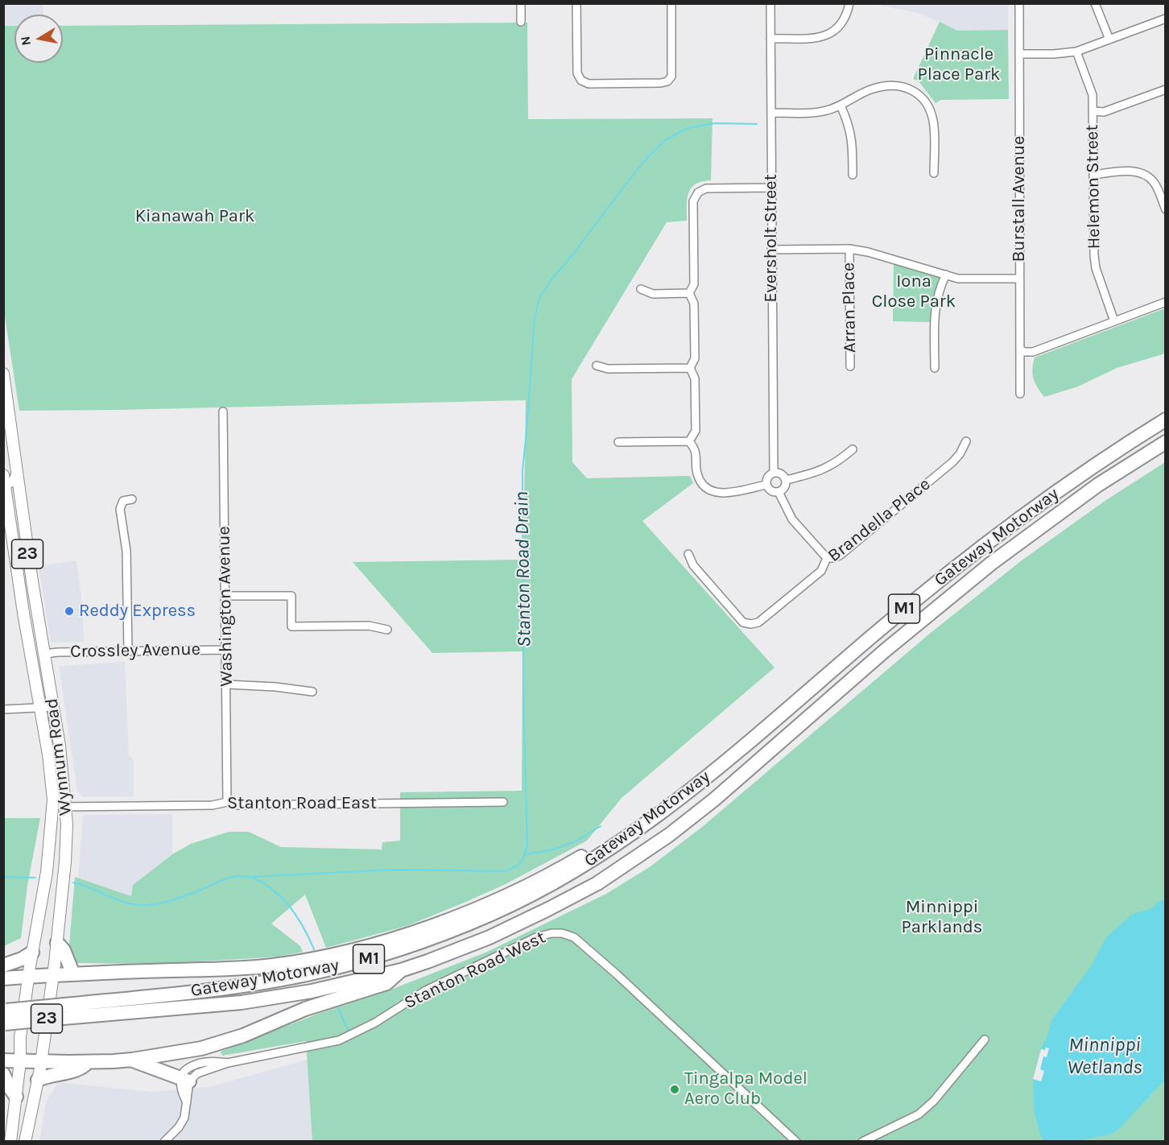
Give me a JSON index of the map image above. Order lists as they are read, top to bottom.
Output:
{
  "streets": {
    "highway": ["Gateway Motorway", "M1"],
    "main road": ["23", "Wynnum Road"],
    "street": [
      "Helemon Street",
      "Burstall Avenue",
      "Eversholt Street",
      "Arran Place",
      "Brandella Place",
      "Washington Avenue",
      "Crossley Avenue",
      "Stanton Road East",
      "Stanton Road West"
    ]
  },
  "crossings": [
    ["Washington Avenue", "Crossley Avenue"],
    ["Washington Avenue", "Stanton Road East"],
    ["Crossley Avenue", "Wynnum Road"],
    ["Wynnum Road", "Stanton Road East"]
  ],
  "water": ["Stanton Road Drain", "Minnippi Wetlands"],
  "parks": [
    "Pinnacle Place Park",
    "Kianawah Park",
    "Iona Close Park",
    "Minnippi Parklands"
  ],
  "places": ["Reddy Express", "Tingalpa Model Aero Club"],
  "north": "left"
}
